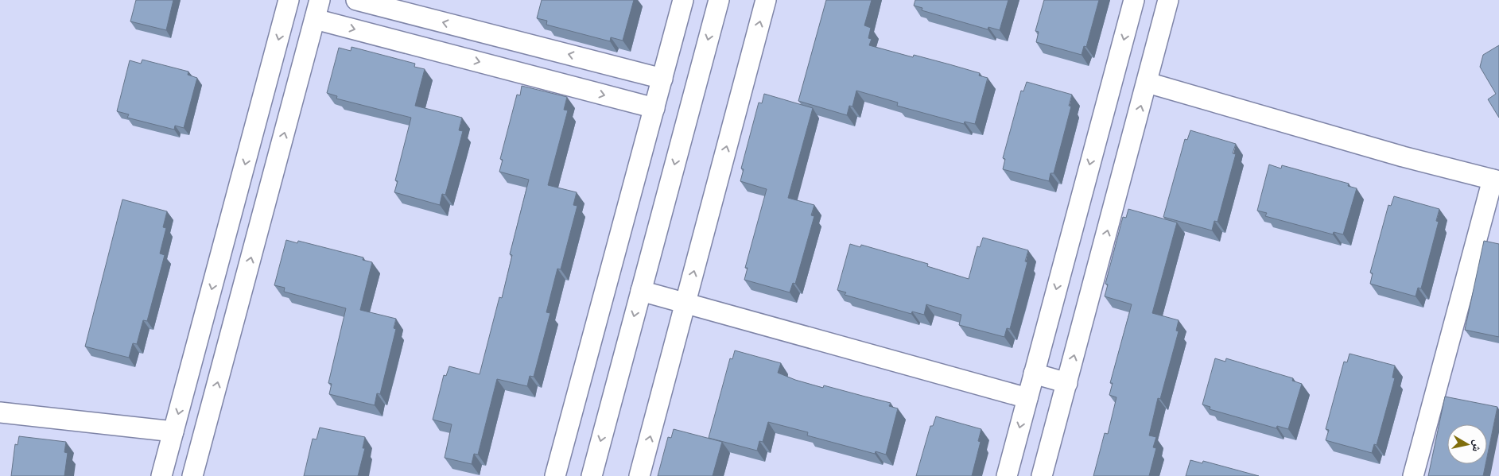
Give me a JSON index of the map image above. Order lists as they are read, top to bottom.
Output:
{
  "north": "right"
}
